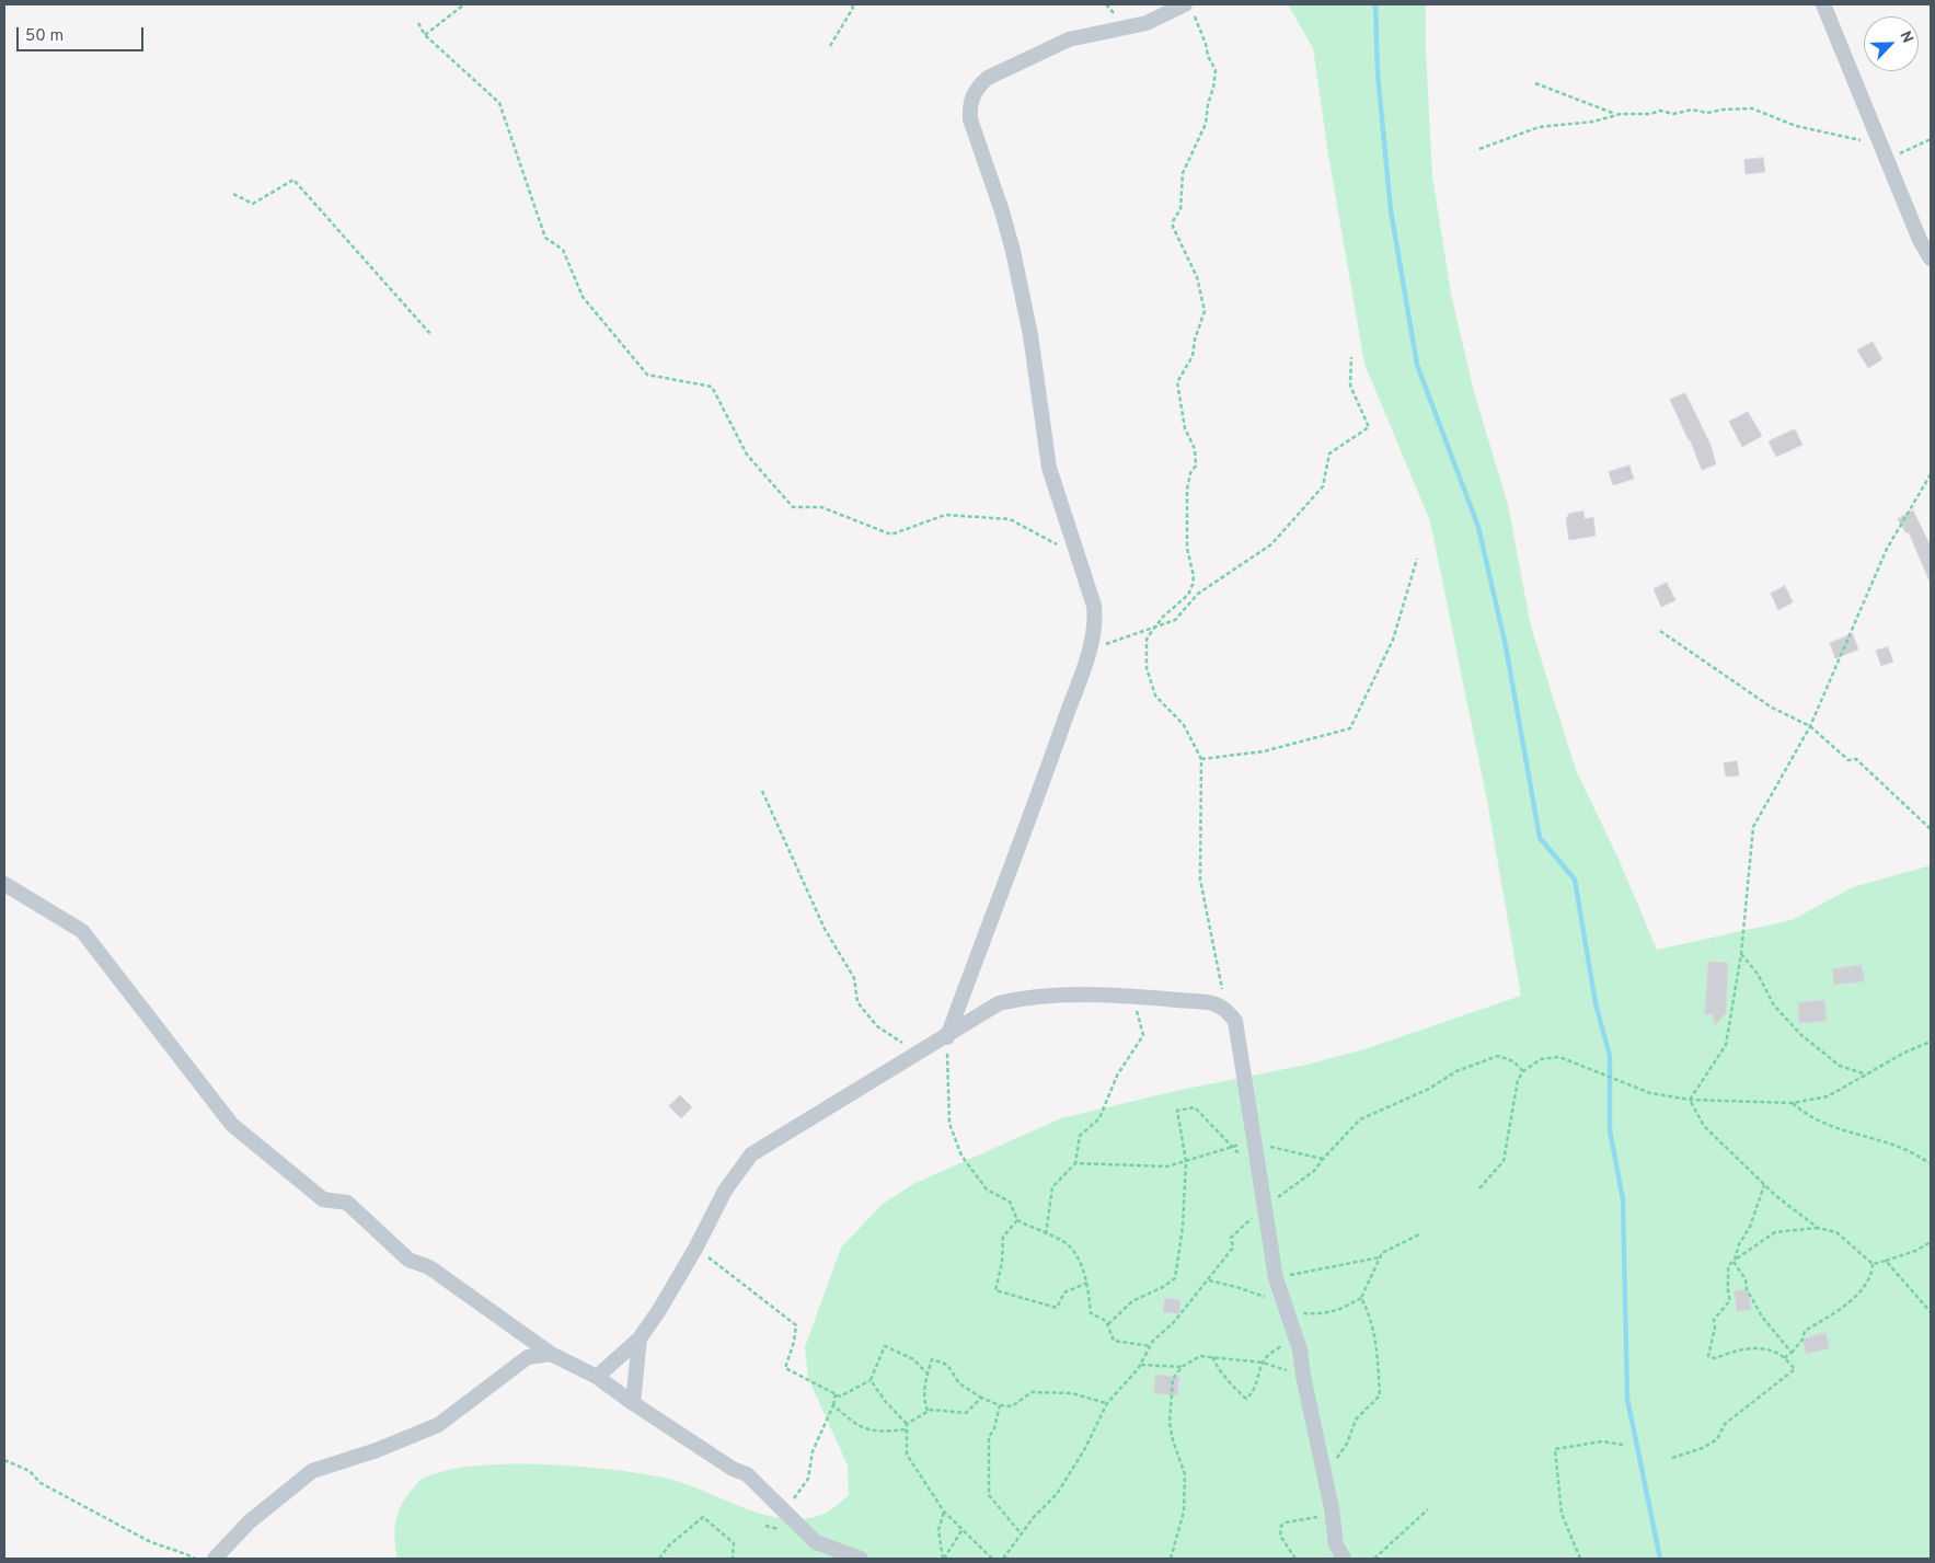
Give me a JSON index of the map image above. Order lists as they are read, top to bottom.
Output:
{
  "scale_bar": "50 m",
  "north": "top right"
}
